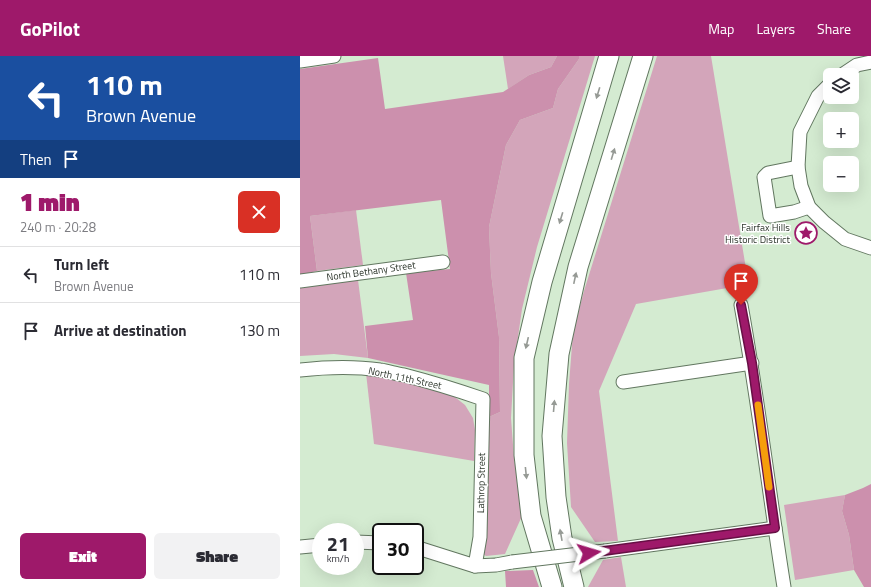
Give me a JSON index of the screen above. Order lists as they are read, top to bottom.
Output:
{
  "streets": {
    "street": ["North Bethany Street", "North 11th Street", "Lathrop Street"]
  },
  "crossings": [
    ["North 11th Street", "Lathrop Street"]
  ],
  "places": {
    "place": ["Fairfax Hills Historic District"]
  },
  "page": {
    "header": "GoPilot",
    "nav": ["Map", "Layers", "Share"],
    "turn": ["110 m", "Brown Avenue"],
    "map_buttons": ["+", "−"],
    "then": "Then",
    "heading": ["1 min", "240 m · 20:28"],
    "list": [
      {
        "name": "Turn left",
        "note": "Brown Avenue",
        "value": "110 m"
      },
      {
        "name": "Arrive at destination",
        "value": "130 m"
      }
    ],
    "speed": "21 km/h",
    "limit": "30",
    "buttons": ["Exit", "Share"]
  }
}
